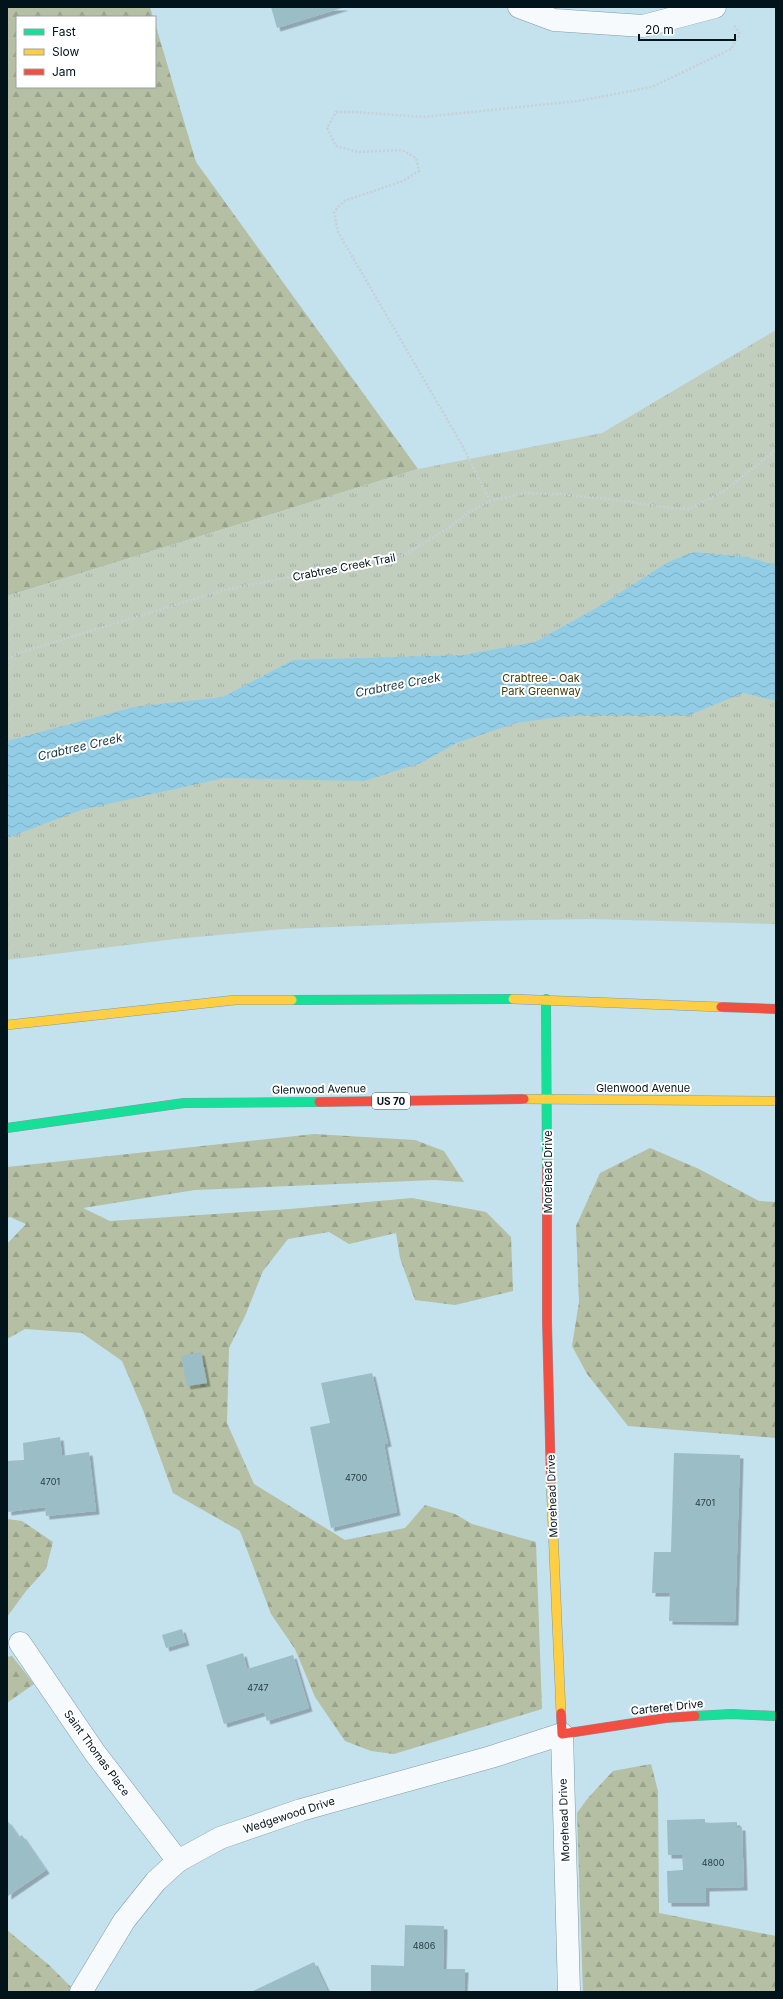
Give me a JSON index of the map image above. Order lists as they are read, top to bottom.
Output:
{
  "streets": {
    "main road": [
      "Glenwood Avenue",
      "US 70",
      "Morehead Drive",
      "Carteret Drive"
    ],
    "street": ["Saint Thomas Place", "Wedgewood Drive"],
    "path": ["Crabtree Creek Trail"]
  },
  "crossings": [
    ["Glenwood Avenue", "Morehead Drive"],
    ["Morehead Drive", "Carteret Drive"],
    ["Morehead Drive", "Wedgewood Drive"],
    ["Carteret Drive", "Wedgewood Drive"],
    ["Saint Thomas Place", "Wedgewood Drive"]
  ],
  "water": ["Crabtree Creek"],
  "parks": ["Crabtree - Oak Park Greenway"],
  "house_numbers": [
    "4700",
    "4701",
    "4701",
    "4747",
    "4800",
    "4806"
  ],
  "legend": ["Fast", "Slow", "Jam"],
  "scale_bar": "20 m"
}
